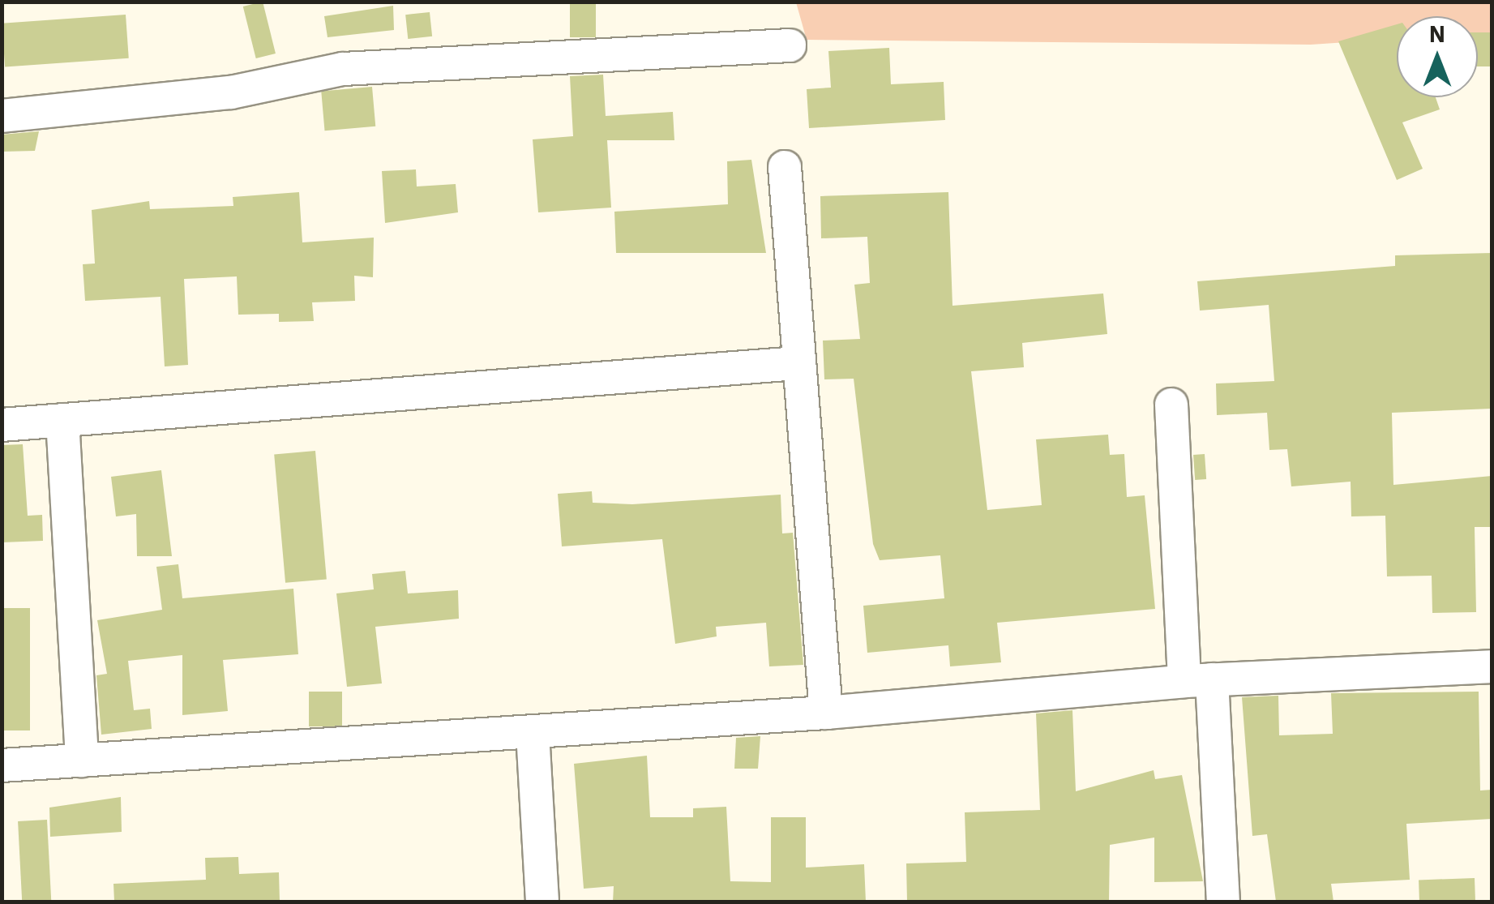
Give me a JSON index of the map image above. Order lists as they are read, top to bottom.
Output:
{
  "north": "top"
}
